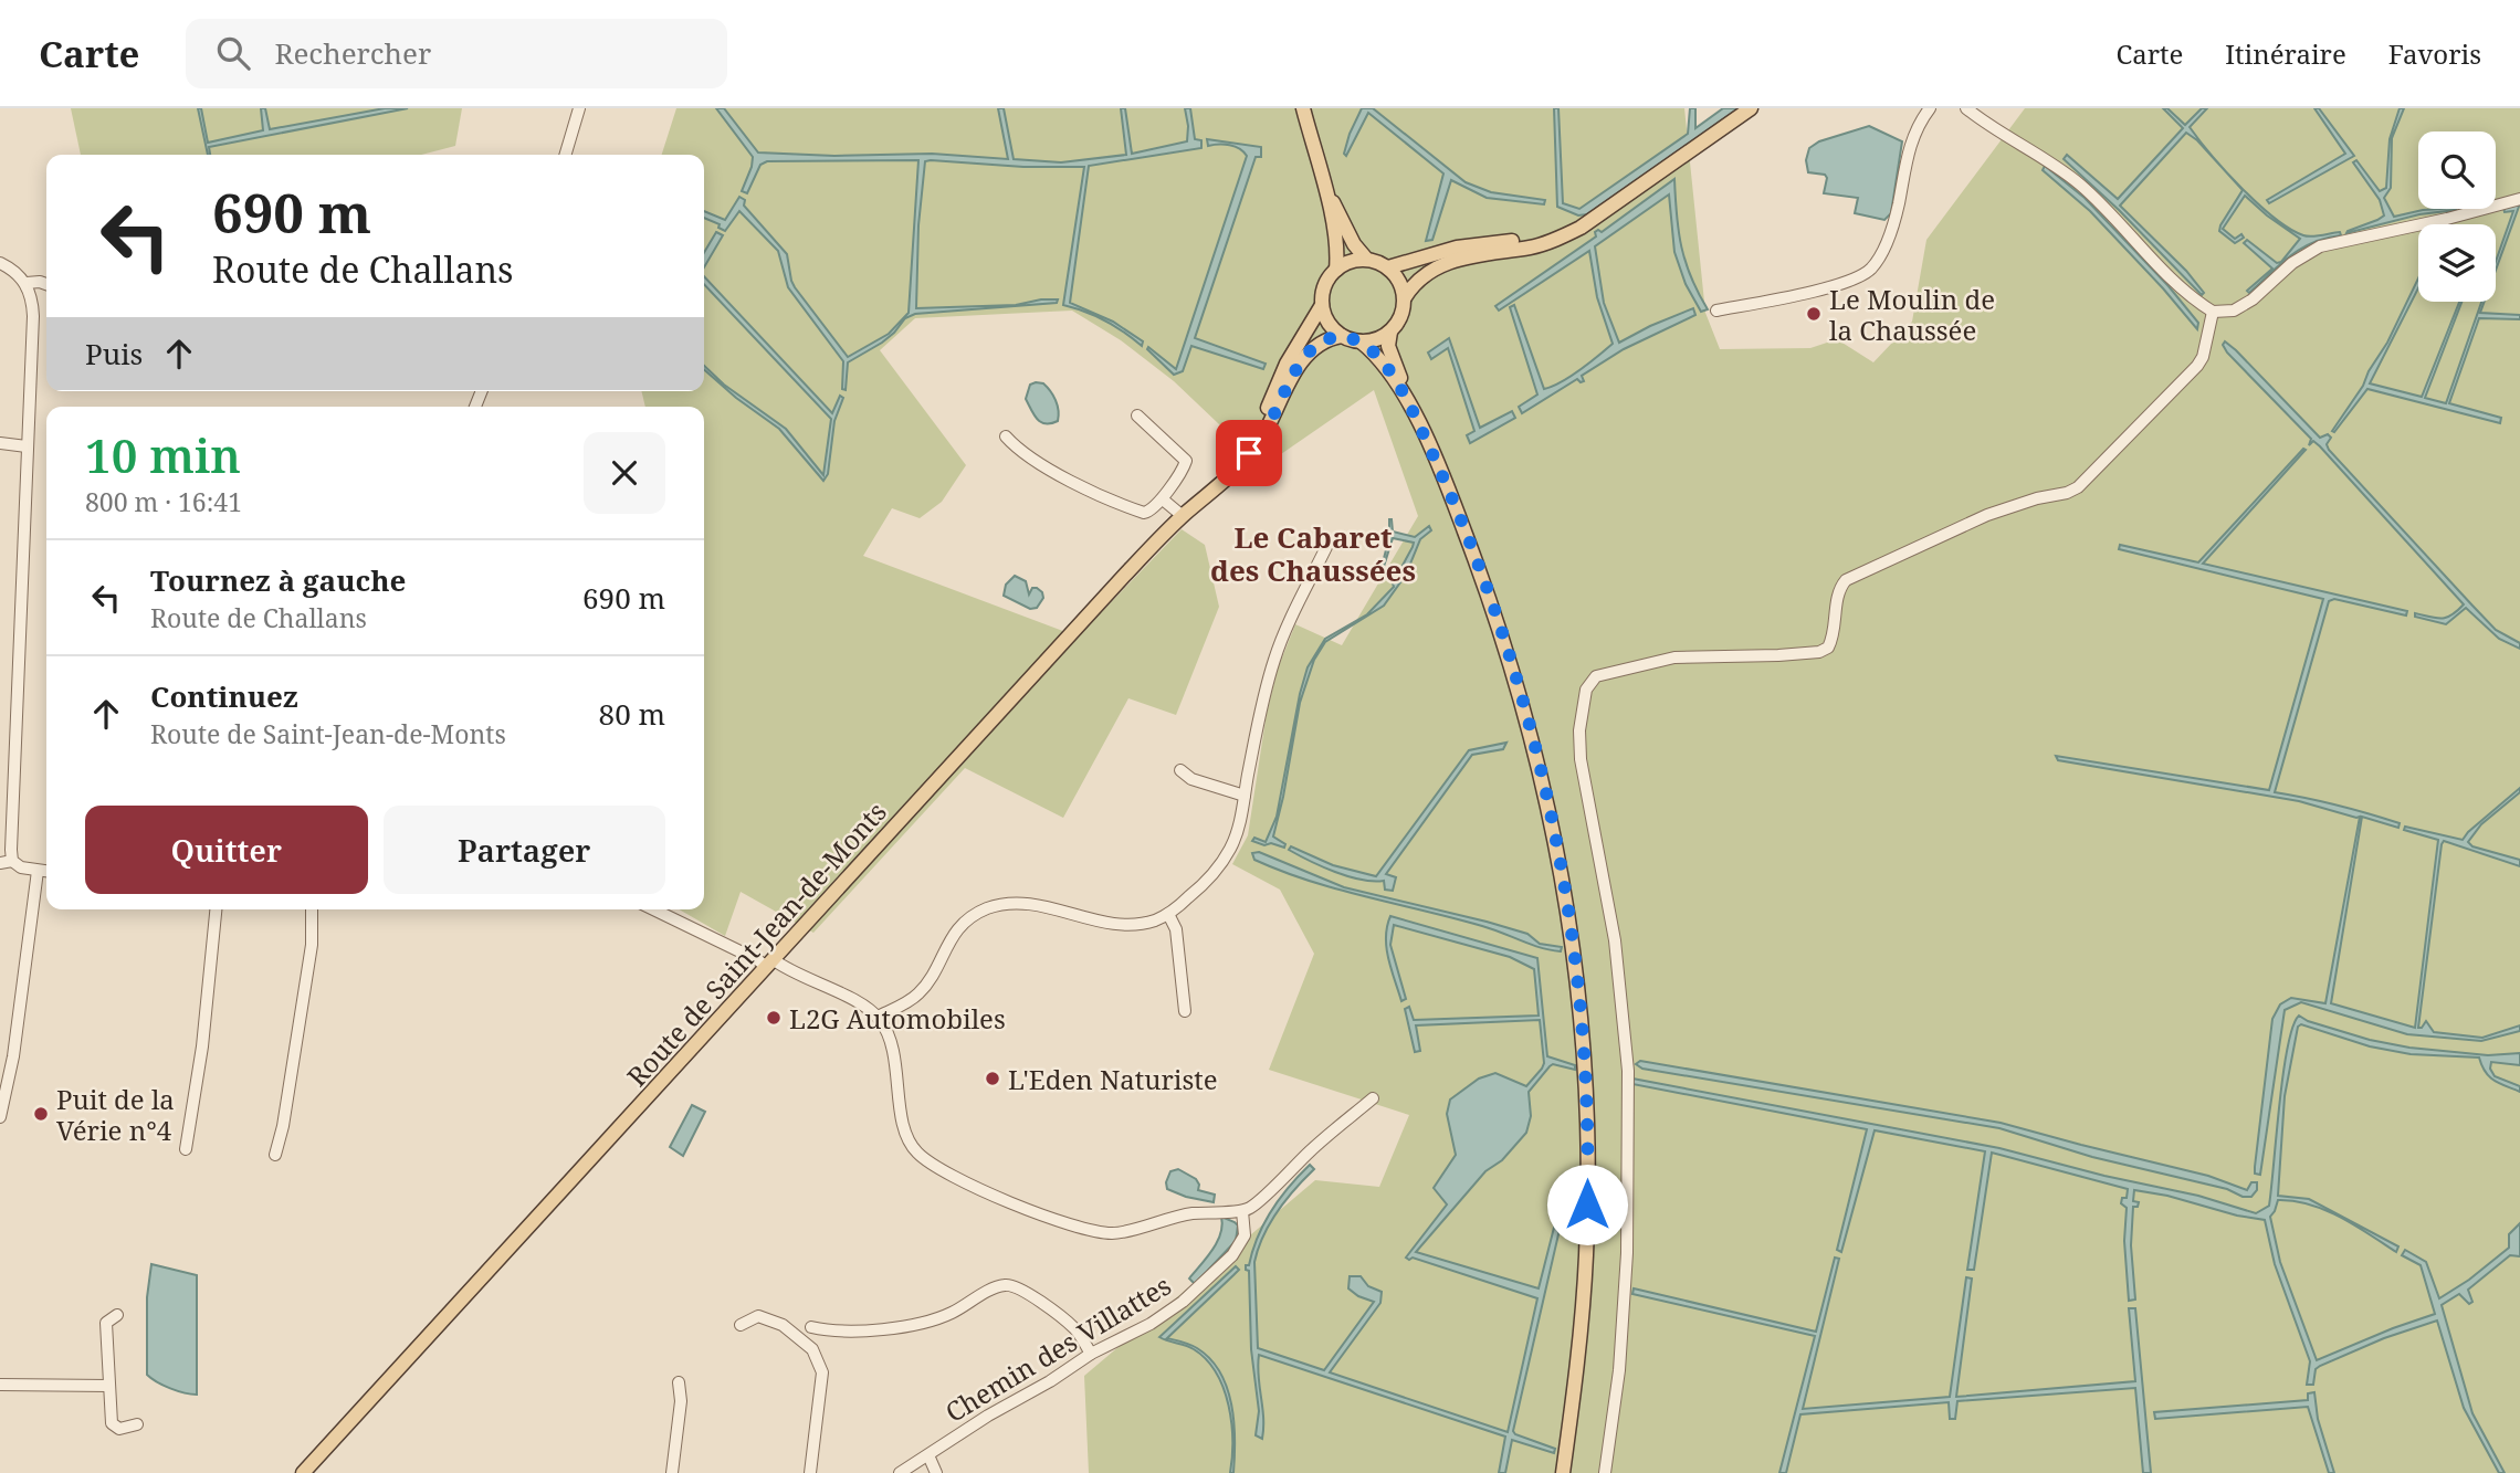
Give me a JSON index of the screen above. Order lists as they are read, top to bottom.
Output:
{
  "streets": {
    "main road": ["Route de Saint-Jean-de-Monts"],
    "street": ["Chemin des Villattes"]
  },
  "districts": ["Le Cabaret des Chaussées"],
  "places": [
    "Le Moulin de la Chaussée",
    "L2G Automobiles",
    "L'Eden Naturiste",
    "Puit de la Vérie n°4"
  ],
  "page": {
    "header": "Carte",
    "search": "Rechercher",
    "nav": ["Carte", "Itinéraire", "Favoris"],
    "turn": ["690 m", "Route de Challans"],
    "then": "Puis",
    "heading": ["10 min", "800 m · 16:41"],
    "list": [
      {
        "name": "Tournez à gauche",
        "note": "Route de Challans",
        "value": "690 m"
      },
      {
        "name": "Continuez",
        "note": "Route de Saint-Jean-de-Monts",
        "value": "80 m"
      }
    ],
    "buttons": ["Quitter", "Partager"]
  }
}
